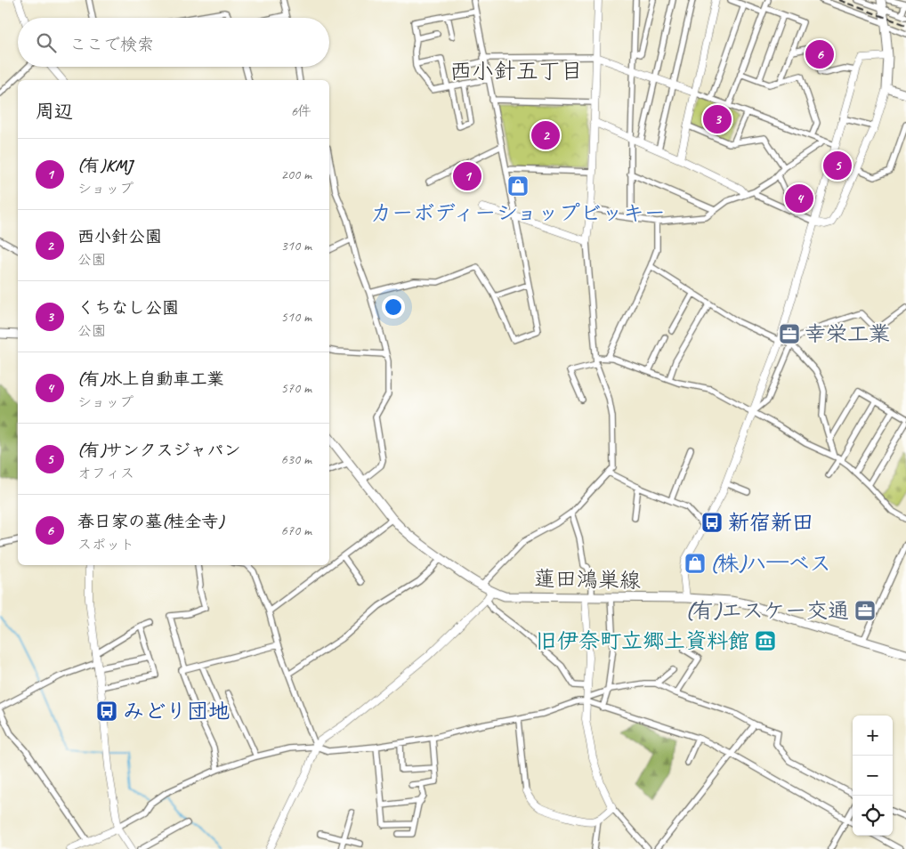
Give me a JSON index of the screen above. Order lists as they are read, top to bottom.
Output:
{
  "streets": {
    "main road": ["蓮田鴻巣線"]
  },
  "districts": ["西小針五丁目"],
  "places": {
    "shop": ["カーボディーショップビッキー", "(株)ハ―ベス"],
    "office": ["幸栄工業", "(有)エスケー交通"],
    "bus stop": ["新宿新田", "みどり団地"],
    "museum": ["旧伊奈町立郷土資料館"]
  },
  "page": {
    "search": "ここで検索",
    "pins": [
      "6",
      "3",
      "2",
      "5",
      "1",
      "4"
    ],
    "heading": ["周辺", "6件"],
    "list": [
      {
        "mark": "1",
        "name": "(有)KMJ",
        "note": "ショップ",
        "value": "200 m"
      },
      {
        "mark": "2",
        "name": "西小針公園",
        "note": "公園",
        "value": "310 m"
      },
      {
        "mark": "3",
        "name": "くちなし公園",
        "note": "公園",
        "value": "510 m"
      },
      {
        "mark": "4",
        "name": "(有)水上自動車工業",
        "note": "ショップ",
        "value": "570 m"
      },
      {
        "mark": "5",
        "name": "(有)サンクスジャパン",
        "note": "オフィス",
        "value": "630 m"
      },
      {
        "mark": "6",
        "name": "春日家の墓(桂全寺)",
        "note": "スポット",
        "value": "670 m"
      }
    ],
    "map_buttons": ["+", "−"]
  }
}
